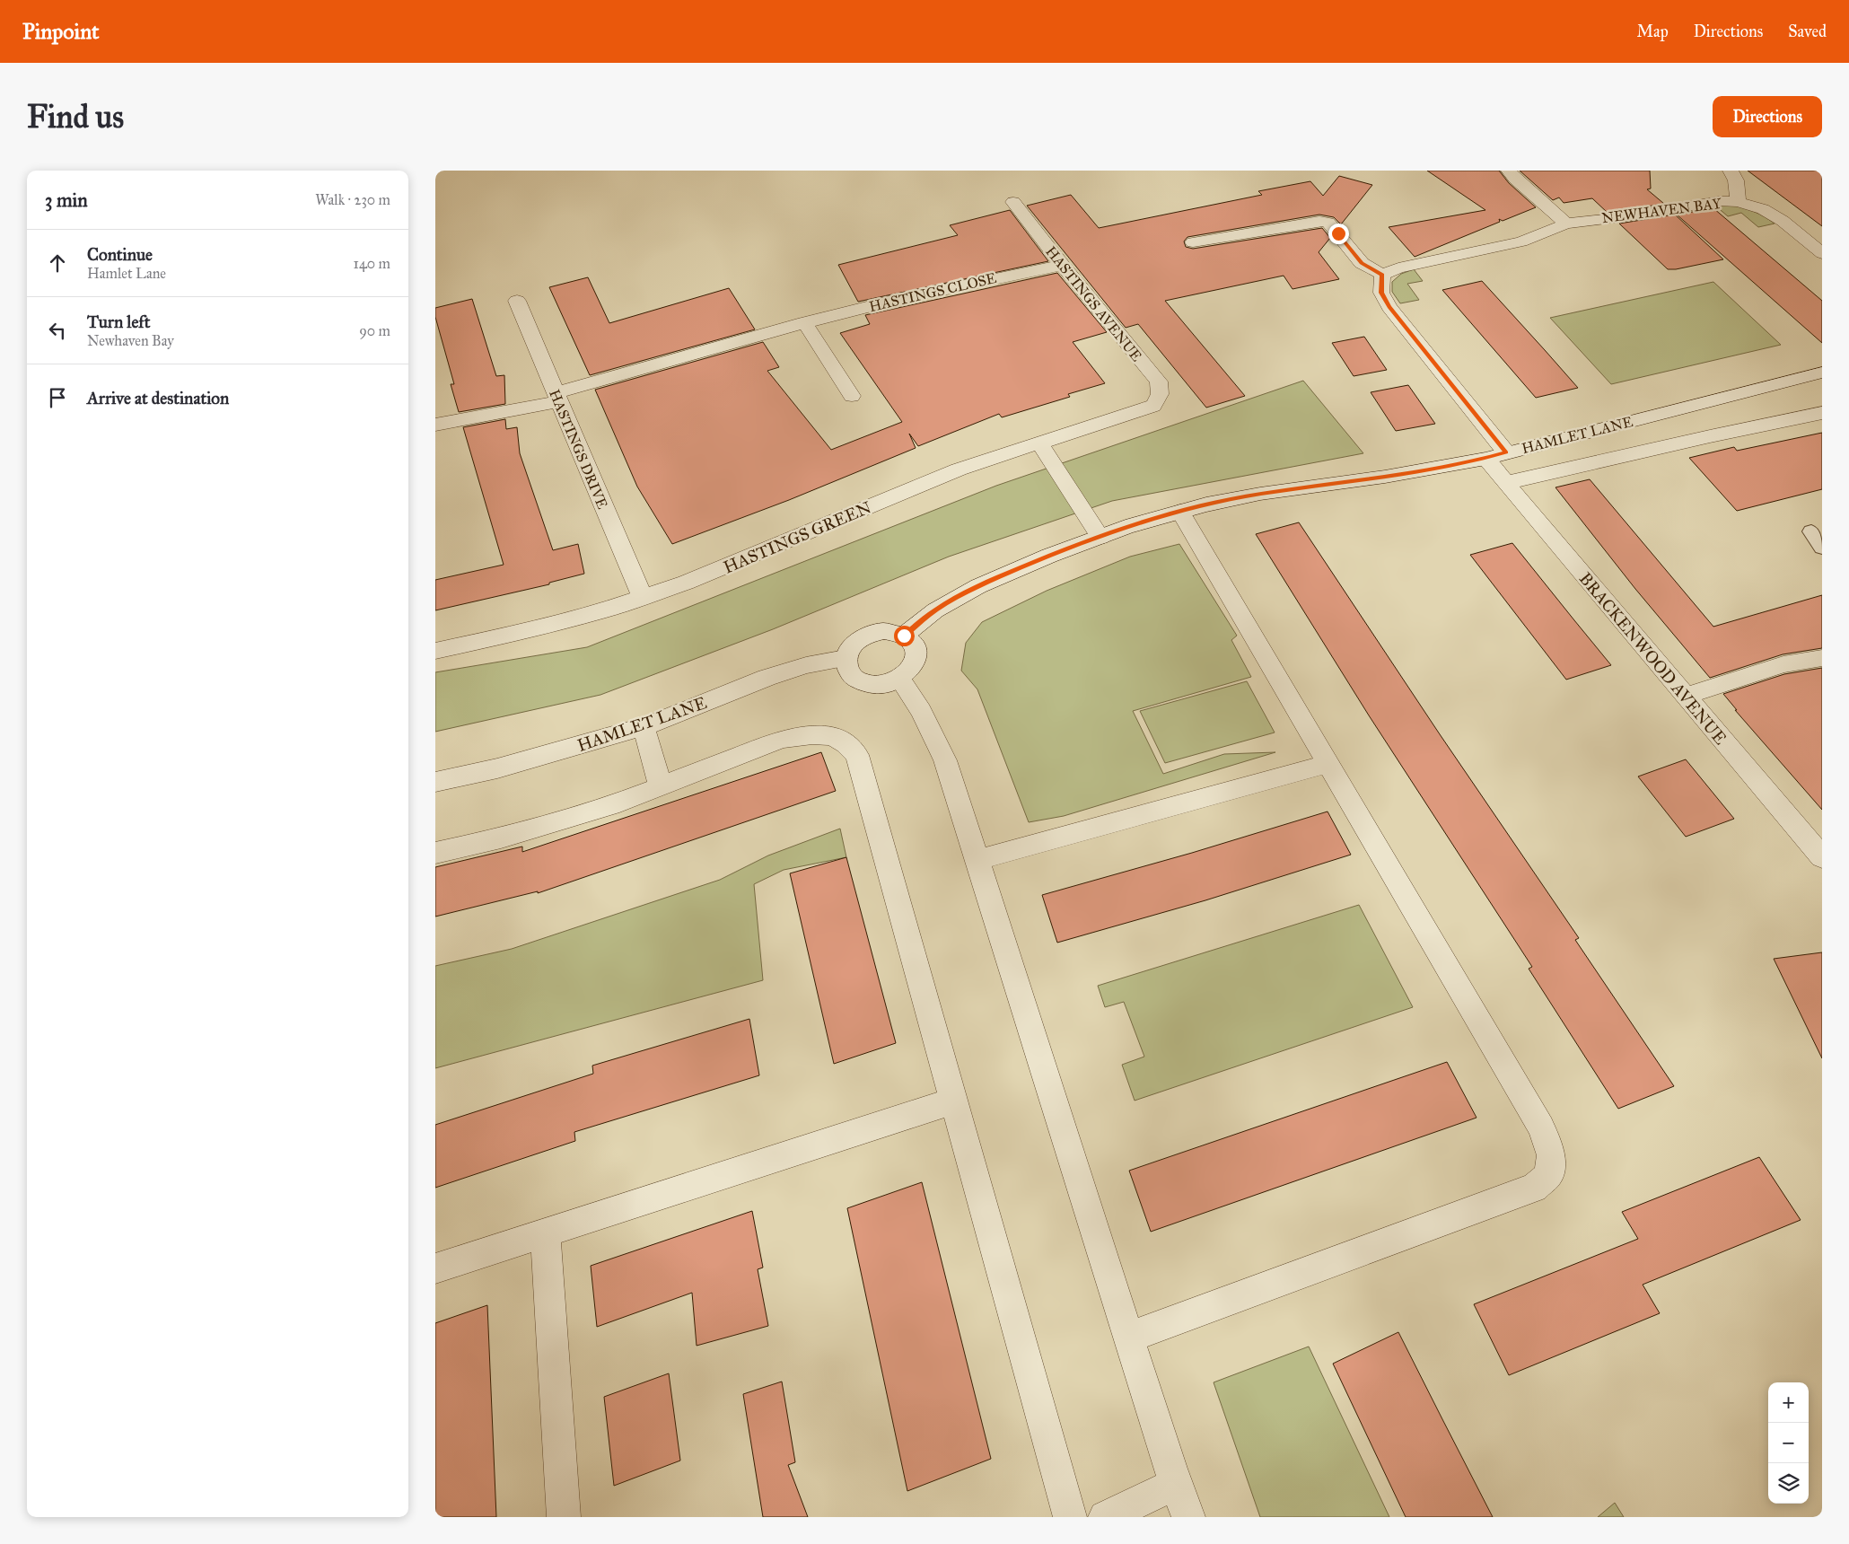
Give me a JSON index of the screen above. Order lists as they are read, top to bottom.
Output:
{
  "streets": {
    "street": [
      "NEWHAVEN BAY",
      "HASTINGS CLOSE",
      "HASTINGS AVENUE",
      "HAMLET LANE",
      "HASTINGS DRIVE",
      "HASTINGS GREEN",
      "BRACKENWOOD AVENUE"
    ]
  },
  "crossings": [
    ["HASTINGS CLOSE", "HASTINGS AVENUE"],
    ["HASTINGS CLOSE", "HASTINGS DRIVE"],
    ["HASTINGS AVENUE", "HASTINGS GREEN"],
    ["HAMLET LANE", "BRACKENWOOD AVENUE"],
    ["HASTINGS DRIVE", "HASTINGS GREEN"]
  ],
  "page": {
    "header": "Pinpoint",
    "nav": ["Map", "Directions", "Saved"],
    "buttons": "Directions",
    "title": "Find us",
    "heading": ["3 min", "Walk · 230 m"],
    "list": [
      ["Continue", "Hamlet Lane", "140 m"],
      ["Turn left", "Newhaven Bay", "90 m"],
      "Arrive at destination"
    ],
    "map_buttons": ["+", "−"]
  }
}
